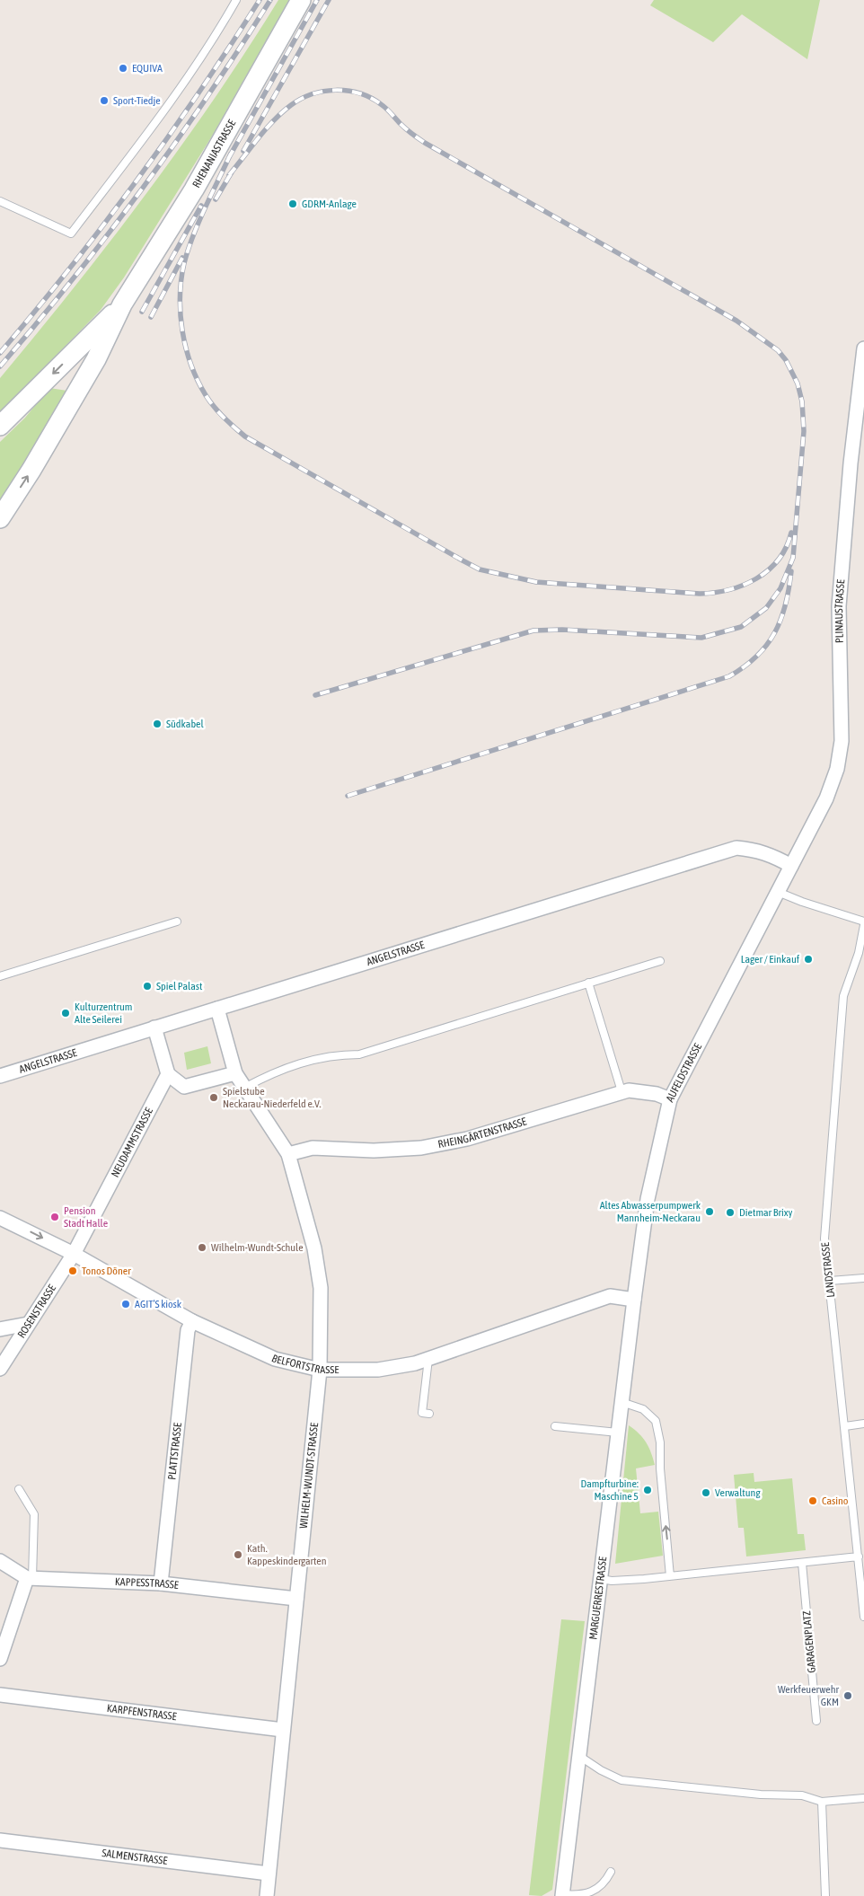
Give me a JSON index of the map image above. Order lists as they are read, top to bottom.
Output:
{
  "streets": {
    "street": [
      "RHENANIASTRASSE",
      "PLINAUSTRASSE",
      "ANGELSTRASSE",
      "AUFELDSTRASSE",
      "RHEINGÄRTENSTRASSE",
      "NEUDAMMSTRASSE",
      "ROSENSTRASSE",
      "BELFORTSTRASSE",
      "PLATTSTRASSE",
      "WILHELM-WUNDT-STRASSE",
      "KAPPESSTRASSE",
      "MARGUERRESTRASSE",
      "KARPFENSTRASSE",
      "SALMENSTRASSE"
    ],
    "lane": ["LANDSTRASSE", "GARAGENPLATZ"]
  },
  "crossings": [
    ["PLINAUSTRASSE", "ANGELSTRASSE"],
    ["PLINAUSTRASSE", "AUFELDSTRASSE"],
    ["ANGELSTRASSE", "AUFELDSTRASSE"],
    ["ANGELSTRASSE", "WILHELM-WUNDT-STRASSE"],
    ["AUFELDSTRASSE", "RHEINGÄRTENSTRASSE"],
    ["AUFELDSTRASSE", "BELFORTSTRASSE"],
    ["AUFELDSTRASSE", "MARGUERRESTRASSE"],
    ["RHEINGÄRTENSTRASSE", "WILHELM-WUNDT-STRASSE"],
    ["NEUDAMMSTRASSE", "ROSENSTRASSE"],
    ["NEUDAMMSTRASSE", "BELFORTSTRASSE"],
    ["ROSENSTRASSE", "BELFORTSTRASSE"],
    ["BELFORTSTRASSE", "PLATTSTRASSE"],
    ["BELFORTSTRASSE", "WILHELM-WUNDT-STRASSE"],
    ["BELFORTSTRASSE", "MARGUERRESTRASSE"],
    ["PLATTSTRASSE", "KAPPESSTRASSE"],
    ["WILHELM-WUNDT-STRASSE", "KAPPESSTRASSE"],
    ["WILHELM-WUNDT-STRASSE", "KARPFENSTRASSE"],
    ["WILHELM-WUNDT-STRASSE", "SALMENSTRASSE"]
  ],
  "places": [
    "EQUIVA",
    "Sport-Tiedje",
    "GDRM-Anlage",
    "Südkabel",
    "Lager / Einkauf",
    "Spiel Palast",
    "Kulturzentrum Alte Seilerei",
    "Spielstube Neckarau-Niederfeld e.V.",
    "Altes Abwasserpumpwerk Mannheim-Neckarau",
    "Dietmar Brixy",
    "Pension Stadt Halle",
    "Wilhelm-Wundt-Schule",
    "Tonos Döner",
    "AGIT‘S kiosk",
    "Dampfturbine: Maschine 5",
    "Verwaltung",
    "Casino",
    "Kath. Kappeskindergarten",
    "Werkfeuerwehr GKM"
  ]
}
